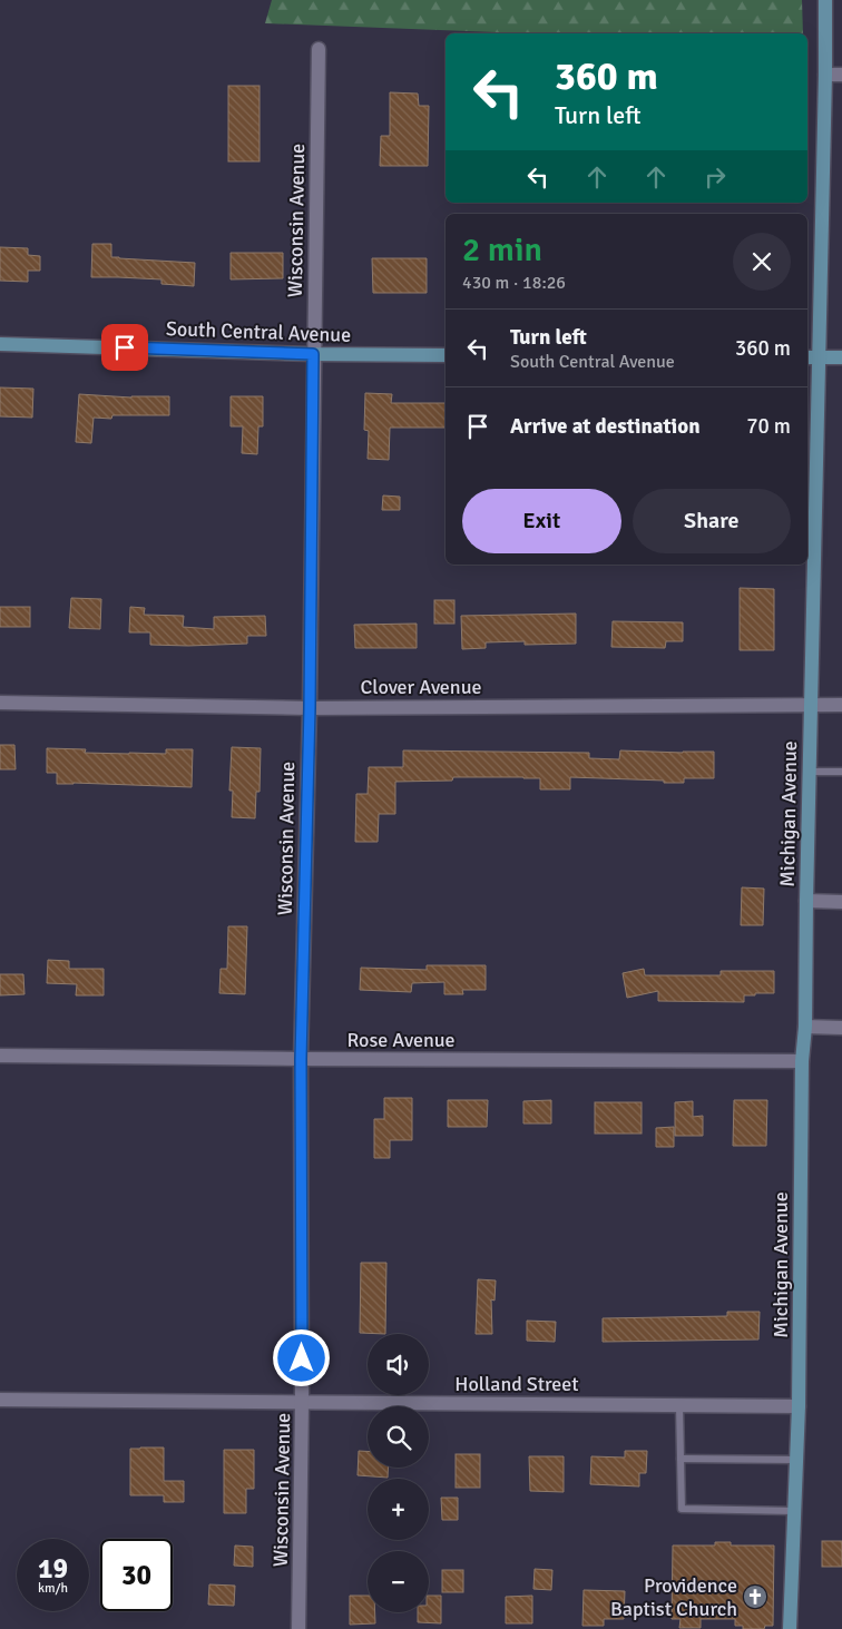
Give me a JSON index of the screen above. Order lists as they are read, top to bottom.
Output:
{
  "streets": {
    "main road": ["South Central Avenue", "Michigan Avenue"],
    "street": [
      "Wisconsin Avenue",
      "Clover Avenue",
      "Rose Avenue",
      "Holland Street"
    ]
  },
  "crossings": [
    ["Wisconsin Avenue", "South Central Avenue"],
    ["Wisconsin Avenue", "Clover Avenue"],
    ["Wisconsin Avenue", "Rose Avenue"],
    ["Wisconsin Avenue", "Holland Street"],
    ["Clover Avenue", "Michigan Avenue"],
    ["Michigan Avenue", "Rose Avenue"],
    ["Michigan Avenue", "Holland Street"]
  ],
  "places": {
    "church": ["Providence Baptist Church"]
  },
  "page": {
    "turn": ["360 m", "Turn left"],
    "heading": ["2 min", "430 m · 18:26"],
    "list": [
      {
        "name": "Turn left",
        "note": "South Central Avenue",
        "value": "360 m"
      },
      {
        "name": "Arrive at destination",
        "value": "70 m"
      }
    ],
    "buttons": ["Exit", "Share"],
    "map_buttons": ["+", "−"],
    "speed": "19 km/h",
    "limit": "30"
  }
}
